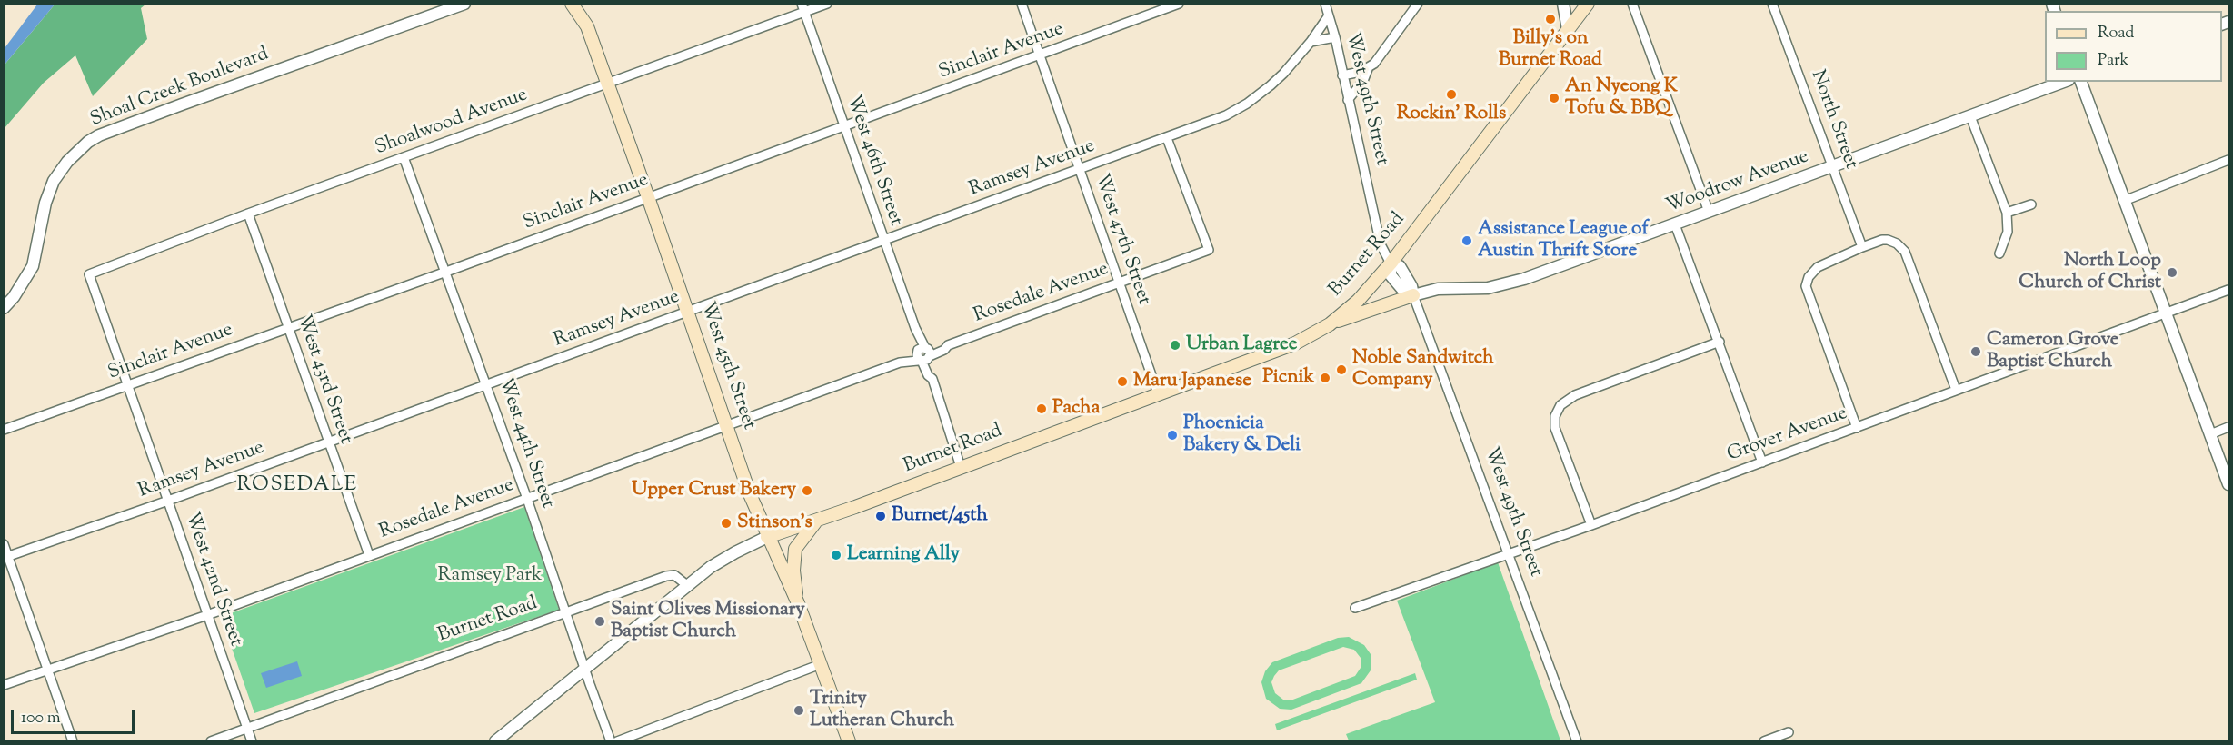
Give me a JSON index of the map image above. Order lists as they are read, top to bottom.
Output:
{
  "streets": {
    "main road": ["Burnet Road", "West 45th Street"],
    "street": [
      "Sinclair Avenue",
      "Shoal Creek Boulevard",
      "West 49th Street",
      "North Street",
      "Shoalwood Avenue",
      "West 46th Street",
      "Ramsey Avenue",
      "Woodrow Avenue",
      "West 47th Street",
      "Rosedale Avenue",
      "West 43rd Street",
      "Grover Avenue",
      "West 44th Street",
      "West 42nd Street"
    ]
  },
  "crossings": [
    ["Sinclair Avenue", "West 46th Street"],
    ["Sinclair Avenue", "West 47th Street"],
    ["Sinclair Avenue", "West 45th Street"],
    ["Sinclair Avenue", "West 43rd Street"],
    ["Sinclair Avenue", "West 44th Street"],
    ["Sinclair Avenue", "West 42nd Street"],
    ["West 49th Street", "Ramsey Avenue"],
    ["West 49th Street", "Woodrow Avenue"],
    ["West 49th Street", "Burnet Road"],
    ["West 49th Street", "Grover Avenue"],
    ["North Street", "Woodrow Avenue"],
    ["Shoalwood Avenue", "West 46th Street"],
    ["Shoalwood Avenue", "West 45th Street"],
    ["Shoalwood Avenue", "West 43rd Street"],
    ["Shoalwood Avenue", "West 44th Street"],
    ["Shoalwood Avenue", "West 42nd Street"],
    ["West 46th Street", "Ramsey Avenue"],
    ["West 46th Street", "Burnet Road"],
    ["West 46th Street", "Rosedale Avenue"],
    ["Ramsey Avenue", "West 47th Street"],
    ["Ramsey Avenue", "Rosedale Avenue"],
    ["Ramsey Avenue", "West 45th Street"],
    ["Ramsey Avenue", "West 43rd Street"],
    ["Ramsey Avenue", "West 44th Street"],
    ["Ramsey Avenue", "West 42nd Street"],
    ["West 47th Street", "Burnet Road"],
    ["West 47th Street", "Rosedale Avenue"],
    ["Burnet Road", "West 45th Street"],
    ["Burnet Road", "West 44th Street"],
    ["Burnet Road", "West 42nd Street"],
    ["Rosedale Avenue", "West 45th Street"],
    ["Rosedale Avenue", "West 43rd Street"],
    ["Rosedale Avenue", "West 44th Street"],
    ["Rosedale Avenue", "West 42nd Street"]
  ],
  "districts": ["ROSEDALE"],
  "parks": ["Ramsey Park"],
  "places": [
    "Billy's on Burnet Road",
    "Rockin' Rolls",
    "An Nyeong K Tofu & BBQ",
    "Assistance League of Austin Thrift Store",
    "North Loop Church of Christ",
    "Urban Lagree",
    "Cameron Grove Baptist Church",
    "Noble Sandwitch Company",
    "Picnik",
    "Maru Japanese",
    "Pacha",
    "Phoenicia Bakery & Deli",
    "Upper Crust Bakery",
    "Burnet/45th",
    "Stinson's",
    "Learning Ally",
    "Saint Olives Missionary Baptist Church",
    "Trinity Lutheran Church"
  ],
  "legend": ["Road", "Park"],
  "scale_bar": "100 m"
}
